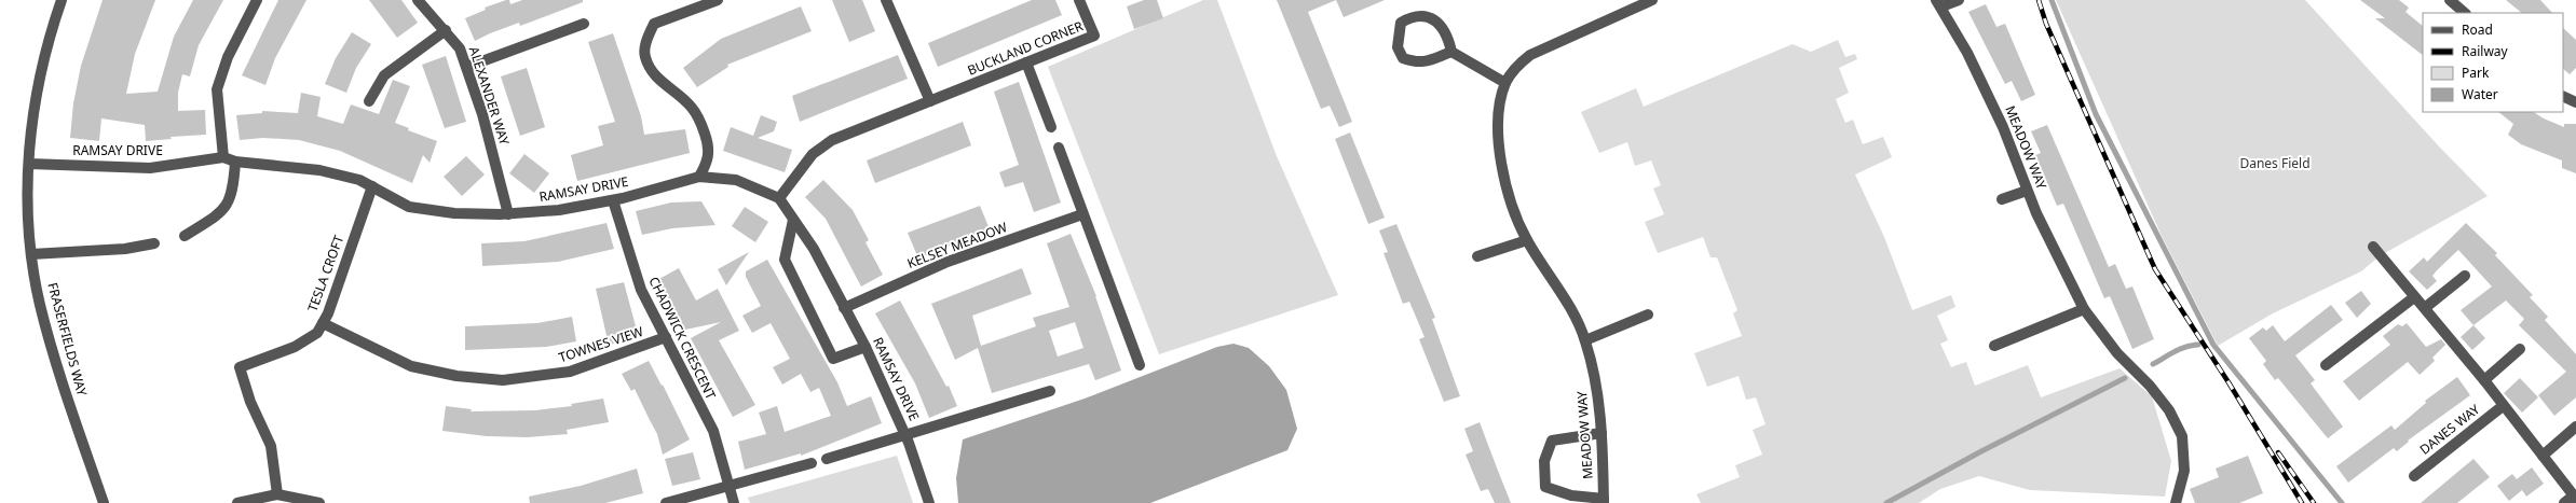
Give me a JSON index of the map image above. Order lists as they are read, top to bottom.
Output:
{
  "streets": {
    "street": [
      "BUCKLAND CORNER",
      "ALEXANDER WAY",
      "MEADOW WAY",
      "RAMSAY DRIVE",
      "KELSEY MEADOW",
      "TESLA CROFT",
      "CHADWICK CRESCENT",
      "FRASERFIELDS WAY",
      "TOWNES VIEW",
      "DANES WAY"
    ]
  },
  "crossings": [
    ["BUCKLAND CORNER", "RAMSAY DRIVE"],
    ["ALEXANDER WAY", "RAMSAY DRIVE"],
    ["RAMSAY DRIVE", "KELSEY MEADOW"],
    ["RAMSAY DRIVE", "TESLA CROFT"],
    ["RAMSAY DRIVE", "CHADWICK CRESCENT"],
    ["RAMSAY DRIVE", "FRASERFIELDS WAY"],
    ["TESLA CROFT", "TOWNES VIEW"],
    ["CHADWICK CRESCENT", "TOWNES VIEW"]
  ],
  "parks": ["Danes Field"],
  "legend": [
    "Road",
    "Railway",
    "Park",
    "Water"
  ]
}
